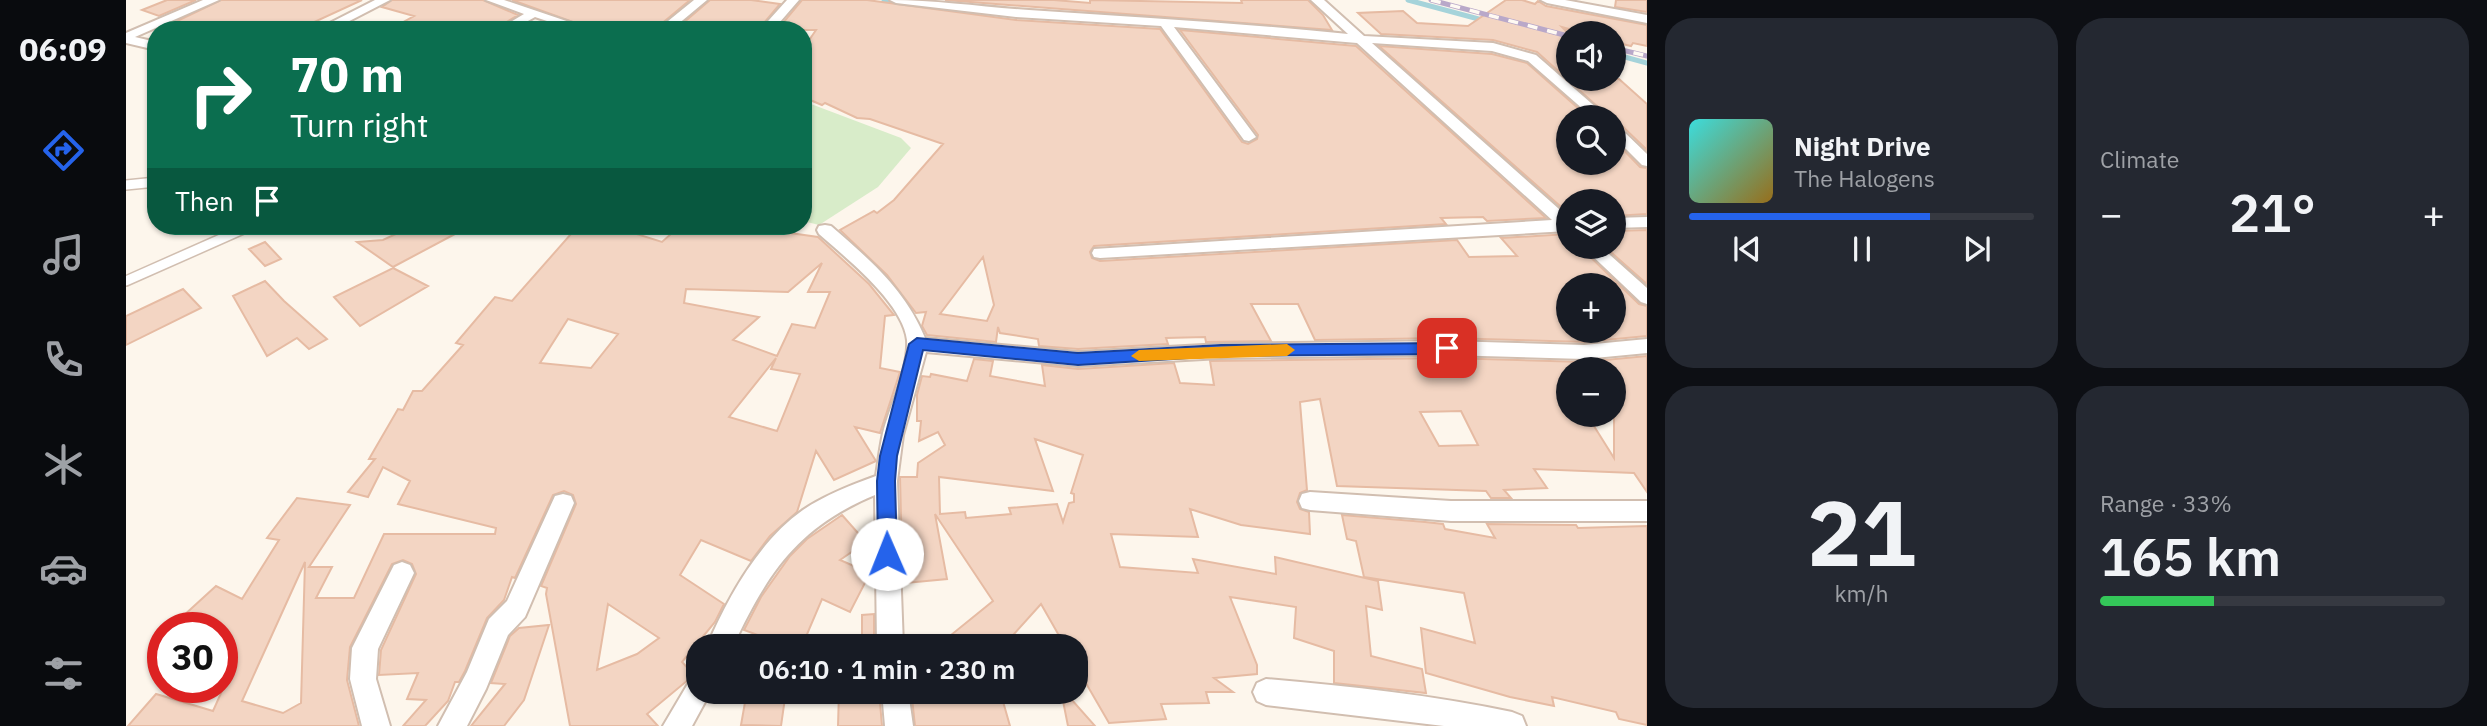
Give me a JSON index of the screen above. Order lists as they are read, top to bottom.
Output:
{
  "page": {
    "tabs": "06:09",
    "tile": [
      "Climate",
      ["21", "km/h"],
      ["Range · 33%", "165 km"]
    ],
    "map_buttons": ["+", "−"],
    "turn": ["70 m", "Turn right"],
    "song": ["Night Drive", "The Halogens"],
    "then": "Then",
    "heat": ["−", "21°", "+"],
    "limit": "30",
    "trip": "06:10 · 1 min · 230 m"
  }
}
